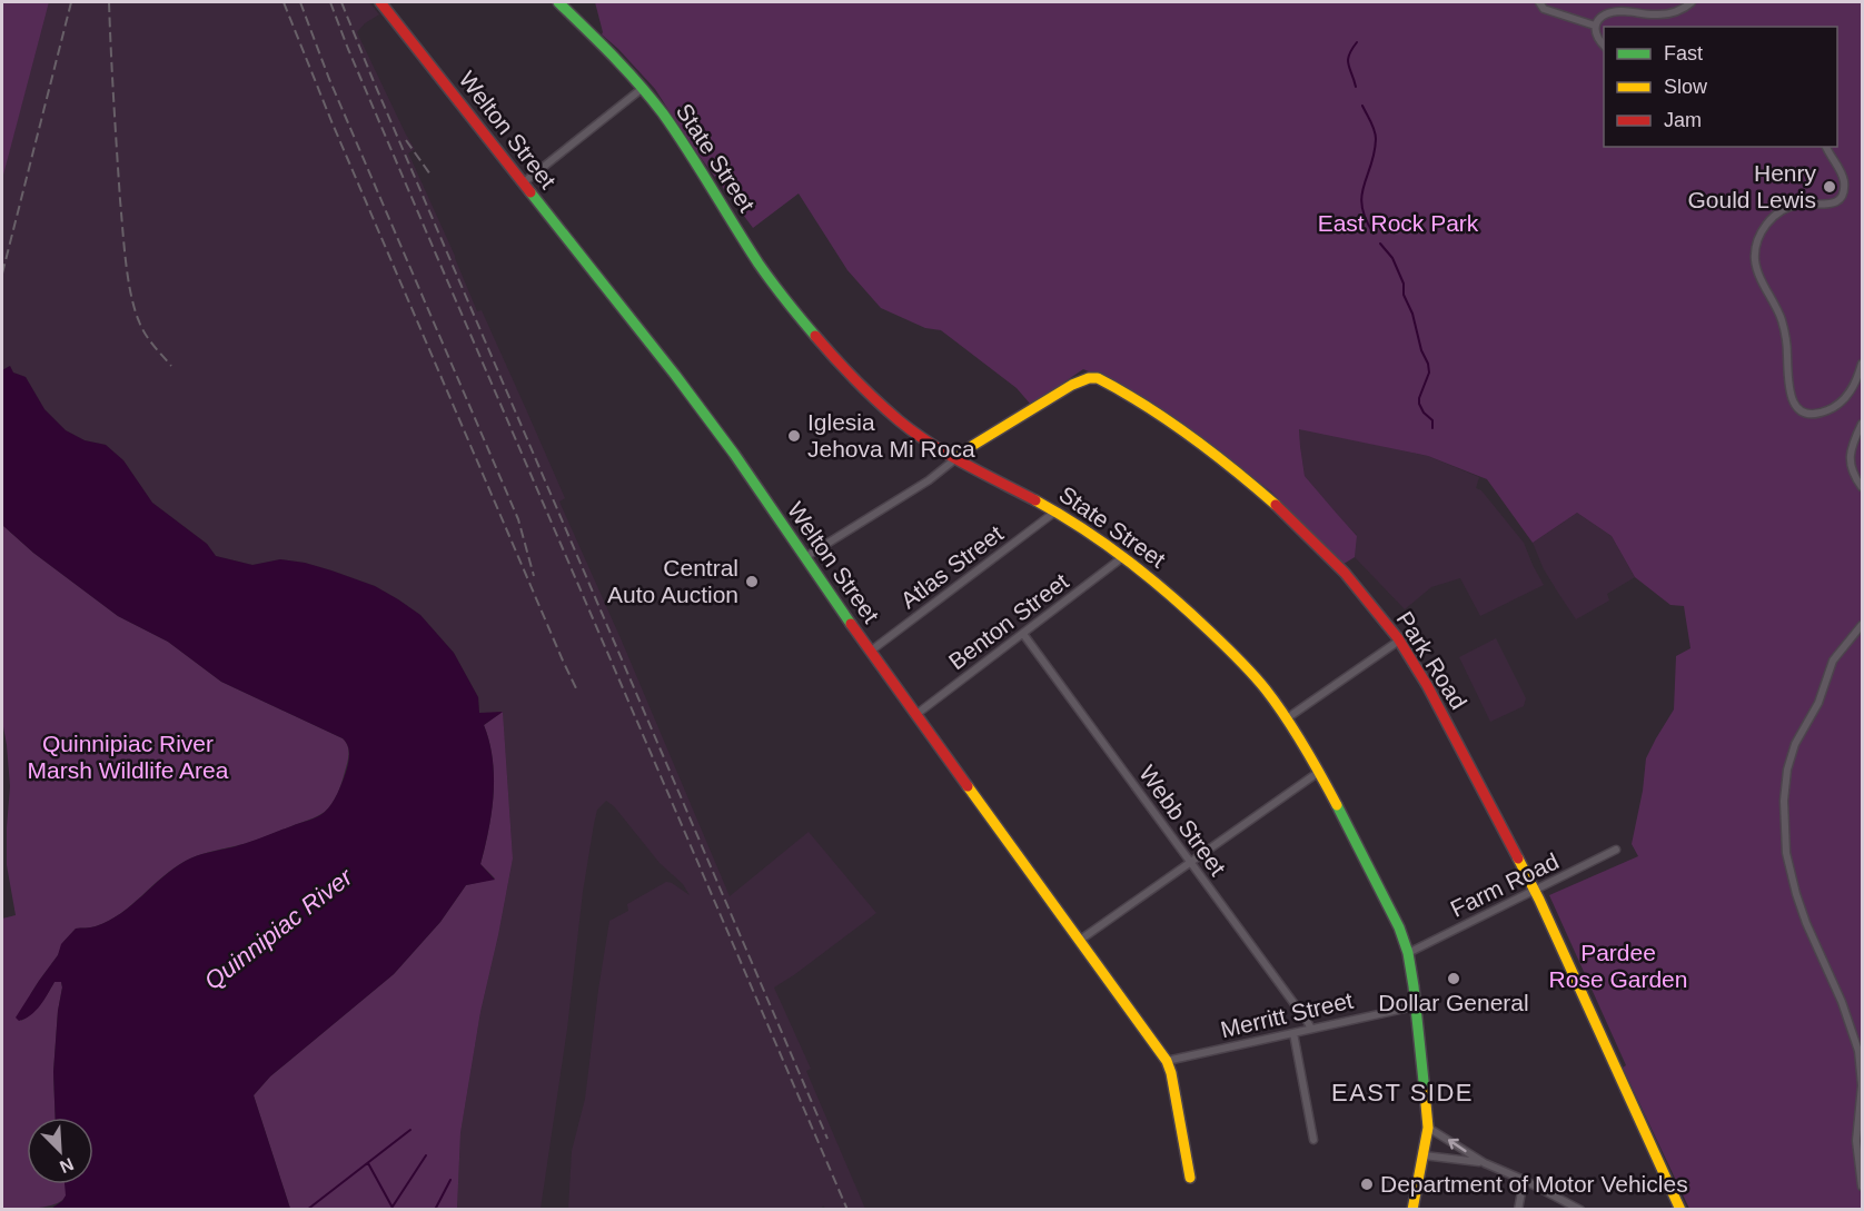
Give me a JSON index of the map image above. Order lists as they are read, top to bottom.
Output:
{
  "streets": {
    "main road": ["Welton Street", "State Street", "Park Road"],
    "street": [
      "Atlas Street",
      "Benton Street",
      "Webb Street",
      "Farm Road",
      "Merritt Street"
    ]
  },
  "crossings": [
    ["Welton Street", "Atlas Street"],
    ["Welton Street", "Benton Street"],
    ["Welton Street", "Merritt Street"],
    ["State Street", "Atlas Street"],
    ["State Street", "Benton Street"],
    ["State Street", "Park Road"],
    ["State Street", "Farm Road"],
    ["State Street", "Merritt Street"],
    ["Benton Street", "Webb Street"],
    ["Park Road", "Farm Road"],
    ["Webb Street", "Merritt Street"]
  ],
  "districts": ["EAST SIDE"],
  "water": ["Quinnipiac River"],
  "parks": ["East Rock Park", "Quinnipiac River Marsh Wildlife Area", "Pardee Rose Garden"],
  "places": [
    "Henry Gould Lewis",
    "Iglesia Jehova Mi Roca",
    "Central Auto Auction",
    "Dollar General",
    "Department of Motor Vehicles"
  ],
  "legend": ["Fast", "Slow", "Jam"],
  "north": "bottom right"
}
